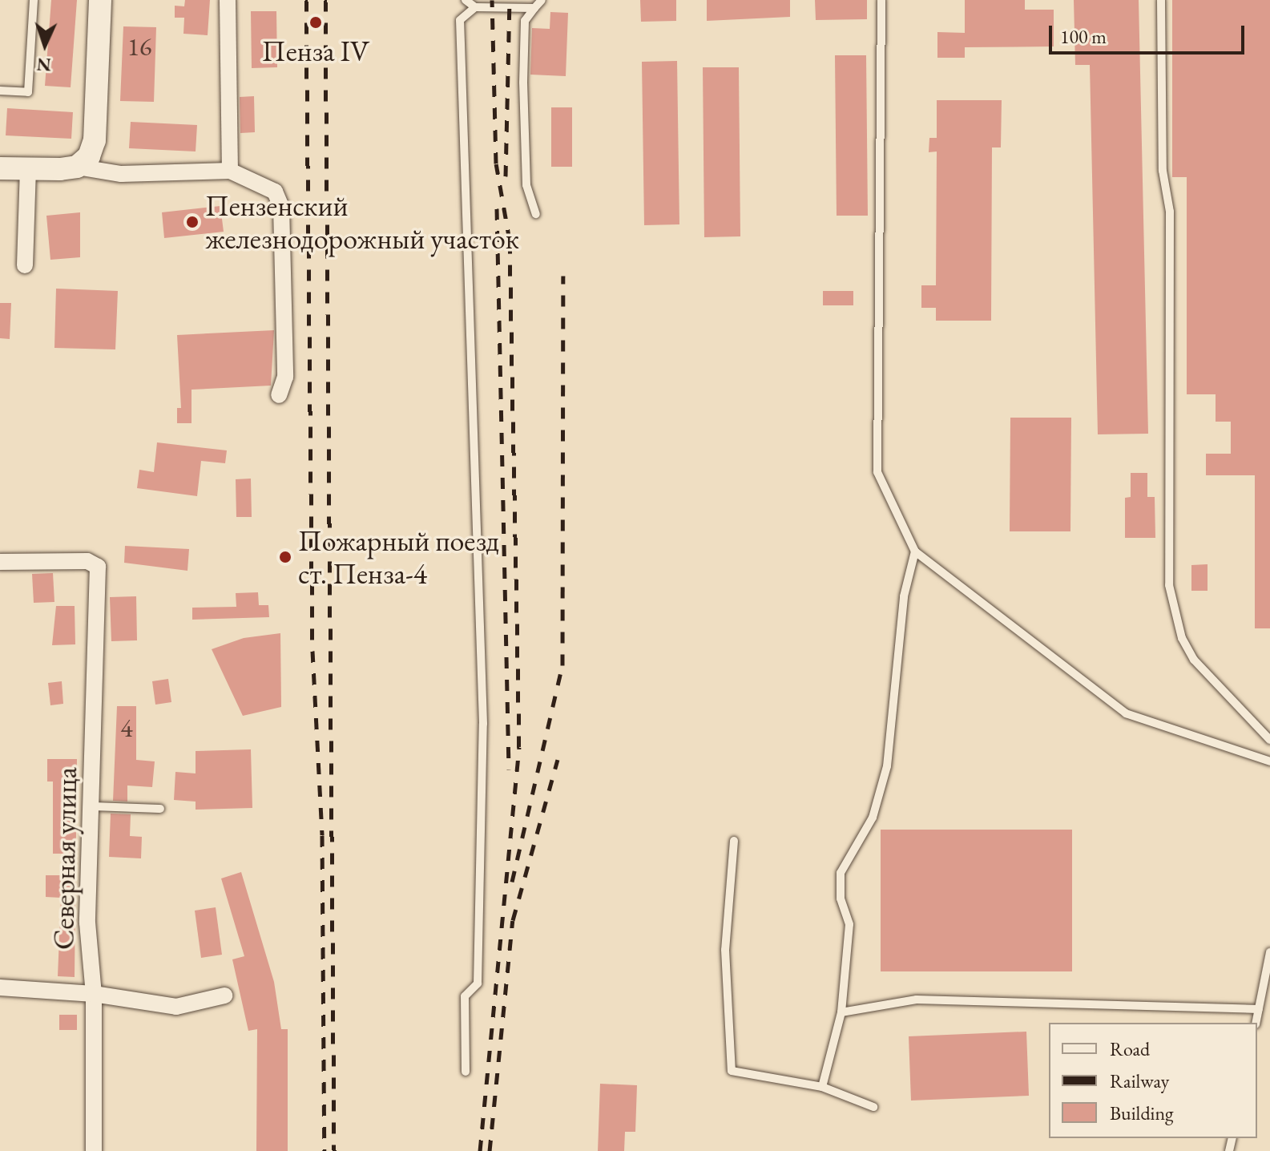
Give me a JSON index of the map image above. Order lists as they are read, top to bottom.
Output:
{
  "streets": {
    "street": ["Северная улица"]
  },
  "places": ["Пенза IV", "Пензенский железнодорожный участок", "Пожарный поезд ст. Пенза-4"],
  "house_numbers": ["16", "4"],
  "legend": ["Road", "Railway", "Building"],
  "scale_bar": "100 m",
  "north": "bottom"
}
